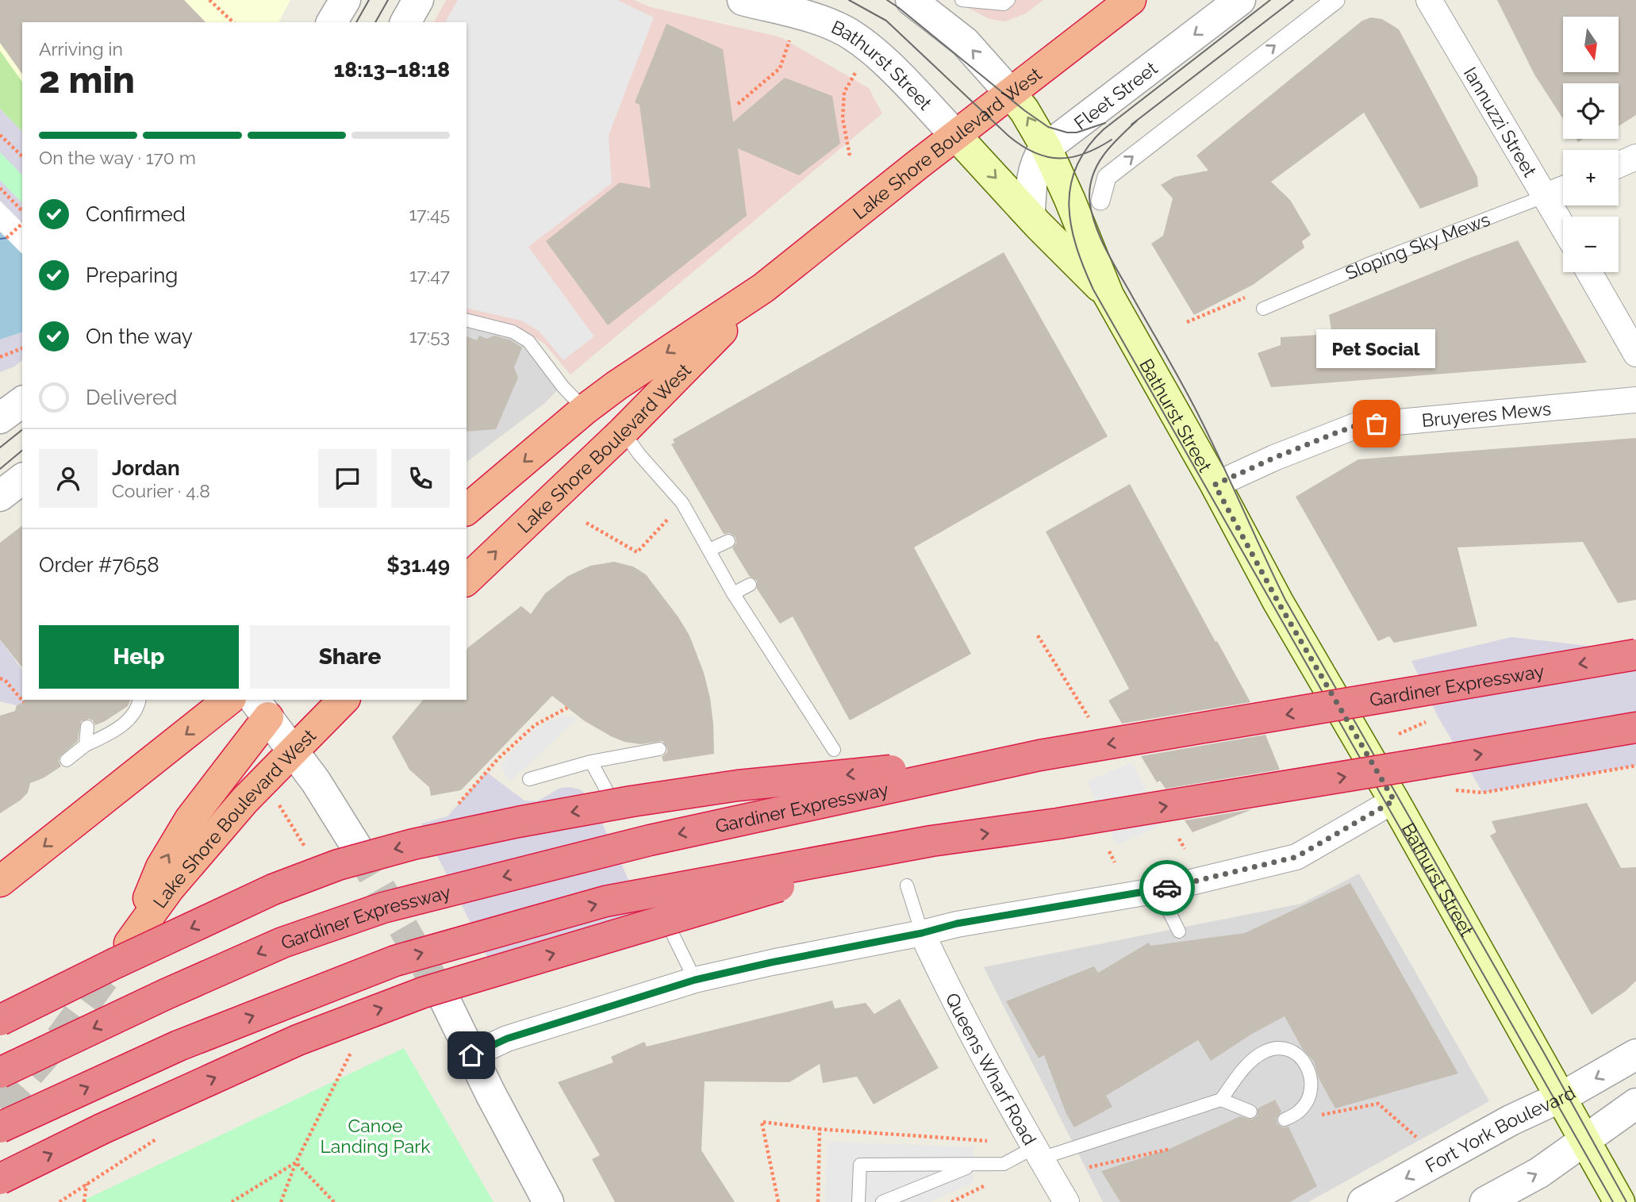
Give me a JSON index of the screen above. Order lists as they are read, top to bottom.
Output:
{
  "streets": {
    "highway": ["Lake Shore Boulevard West", "Gardiner Expressway"],
    "main road": ["Bathurst Street"],
    "street": [
      "Fleet Street",
      "Iannuzzi Street",
      "Sloping Sky Mews",
      "Bruyeres Mews",
      "Queens Wharf Road",
      "Fort York Boulevard"
    ]
  },
  "crossings": [
    ["Bathurst Street", "Fleet Street"],
    ["Bathurst Street", "Lake Shore Boulevard West"],
    ["Bathurst Street", "Bruyeres Mews"],
    ["Bathurst Street", "Fort York Boulevard"],
    ["Iannuzzi Street", "Sloping Sky Mews"]
  ],
  "parks": ["Canoe Landing Park"],
  "places": ["Pet Social"],
  "north": "bottom",
  "page": {
    "map_buttons": ["+", "−"],
    "heading": ["2 min", "Arriving in", "18:13–18:18"],
    "panel": [
      "Jordan",
      "Courier · 4.8",
      "Order #7658",
      "$31.49"
    ],
    "bar": "On the way · 170 m",
    "list": [
      ["Confirmed", "17:45"],
      ["Preparing", "17:47"],
      ["On the way", "17:53"],
      "Delivered"
    ],
    "bubble": "Pet Social",
    "buttons": ["Help", "Share"]
  }
}
